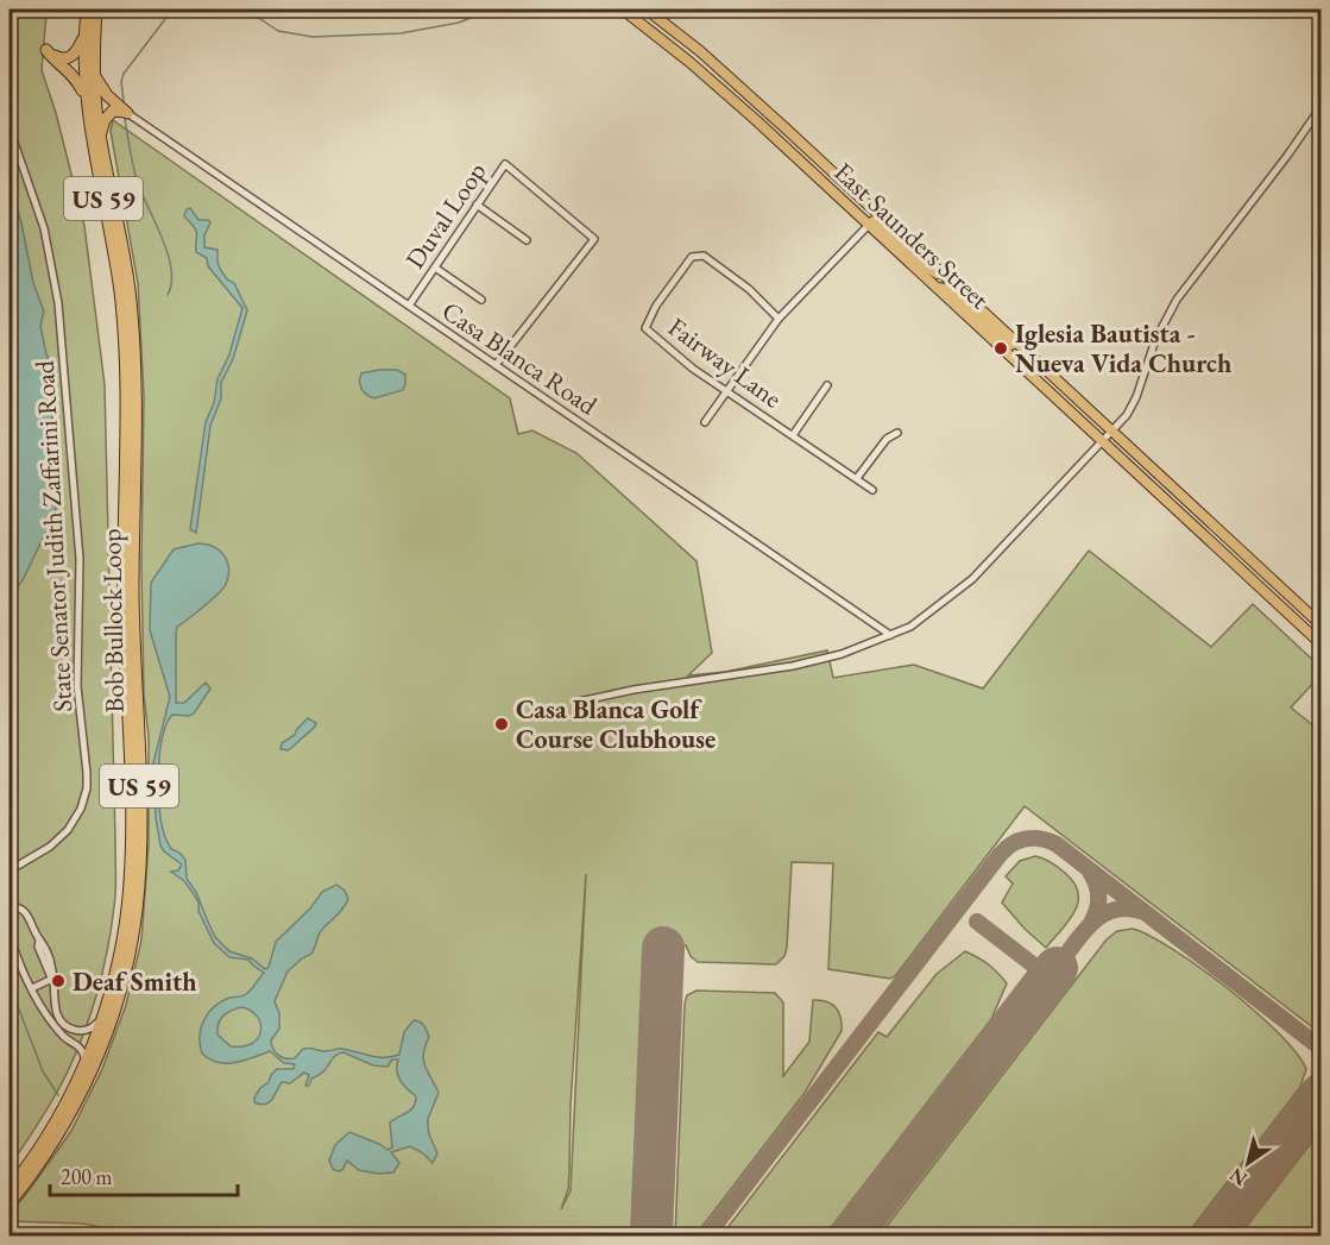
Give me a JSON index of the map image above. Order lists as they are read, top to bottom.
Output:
{
  "streets": {
    "highway": ["US 59", "Bob Bullock Loop"],
    "main road": ["East Saunders Street"],
    "street": [
      "Duval Loop",
      "Casa Blanca Road",
      "Fairway Lane",
      "State Senator Judith Zaffarini Road"
    ]
  },
  "crossings": [
    ["US 59", "Bob Bullock Loop"],
    ["Duval Loop", "Casa Blanca Road"]
  ],
  "places": ["Iglesia Bautista - Nueva Vida Church", "Casa Blanca Golf Course Clubhouse", "Deaf Smith"],
  "scale_bar": "200 m",
  "north": "bottom left"
}
